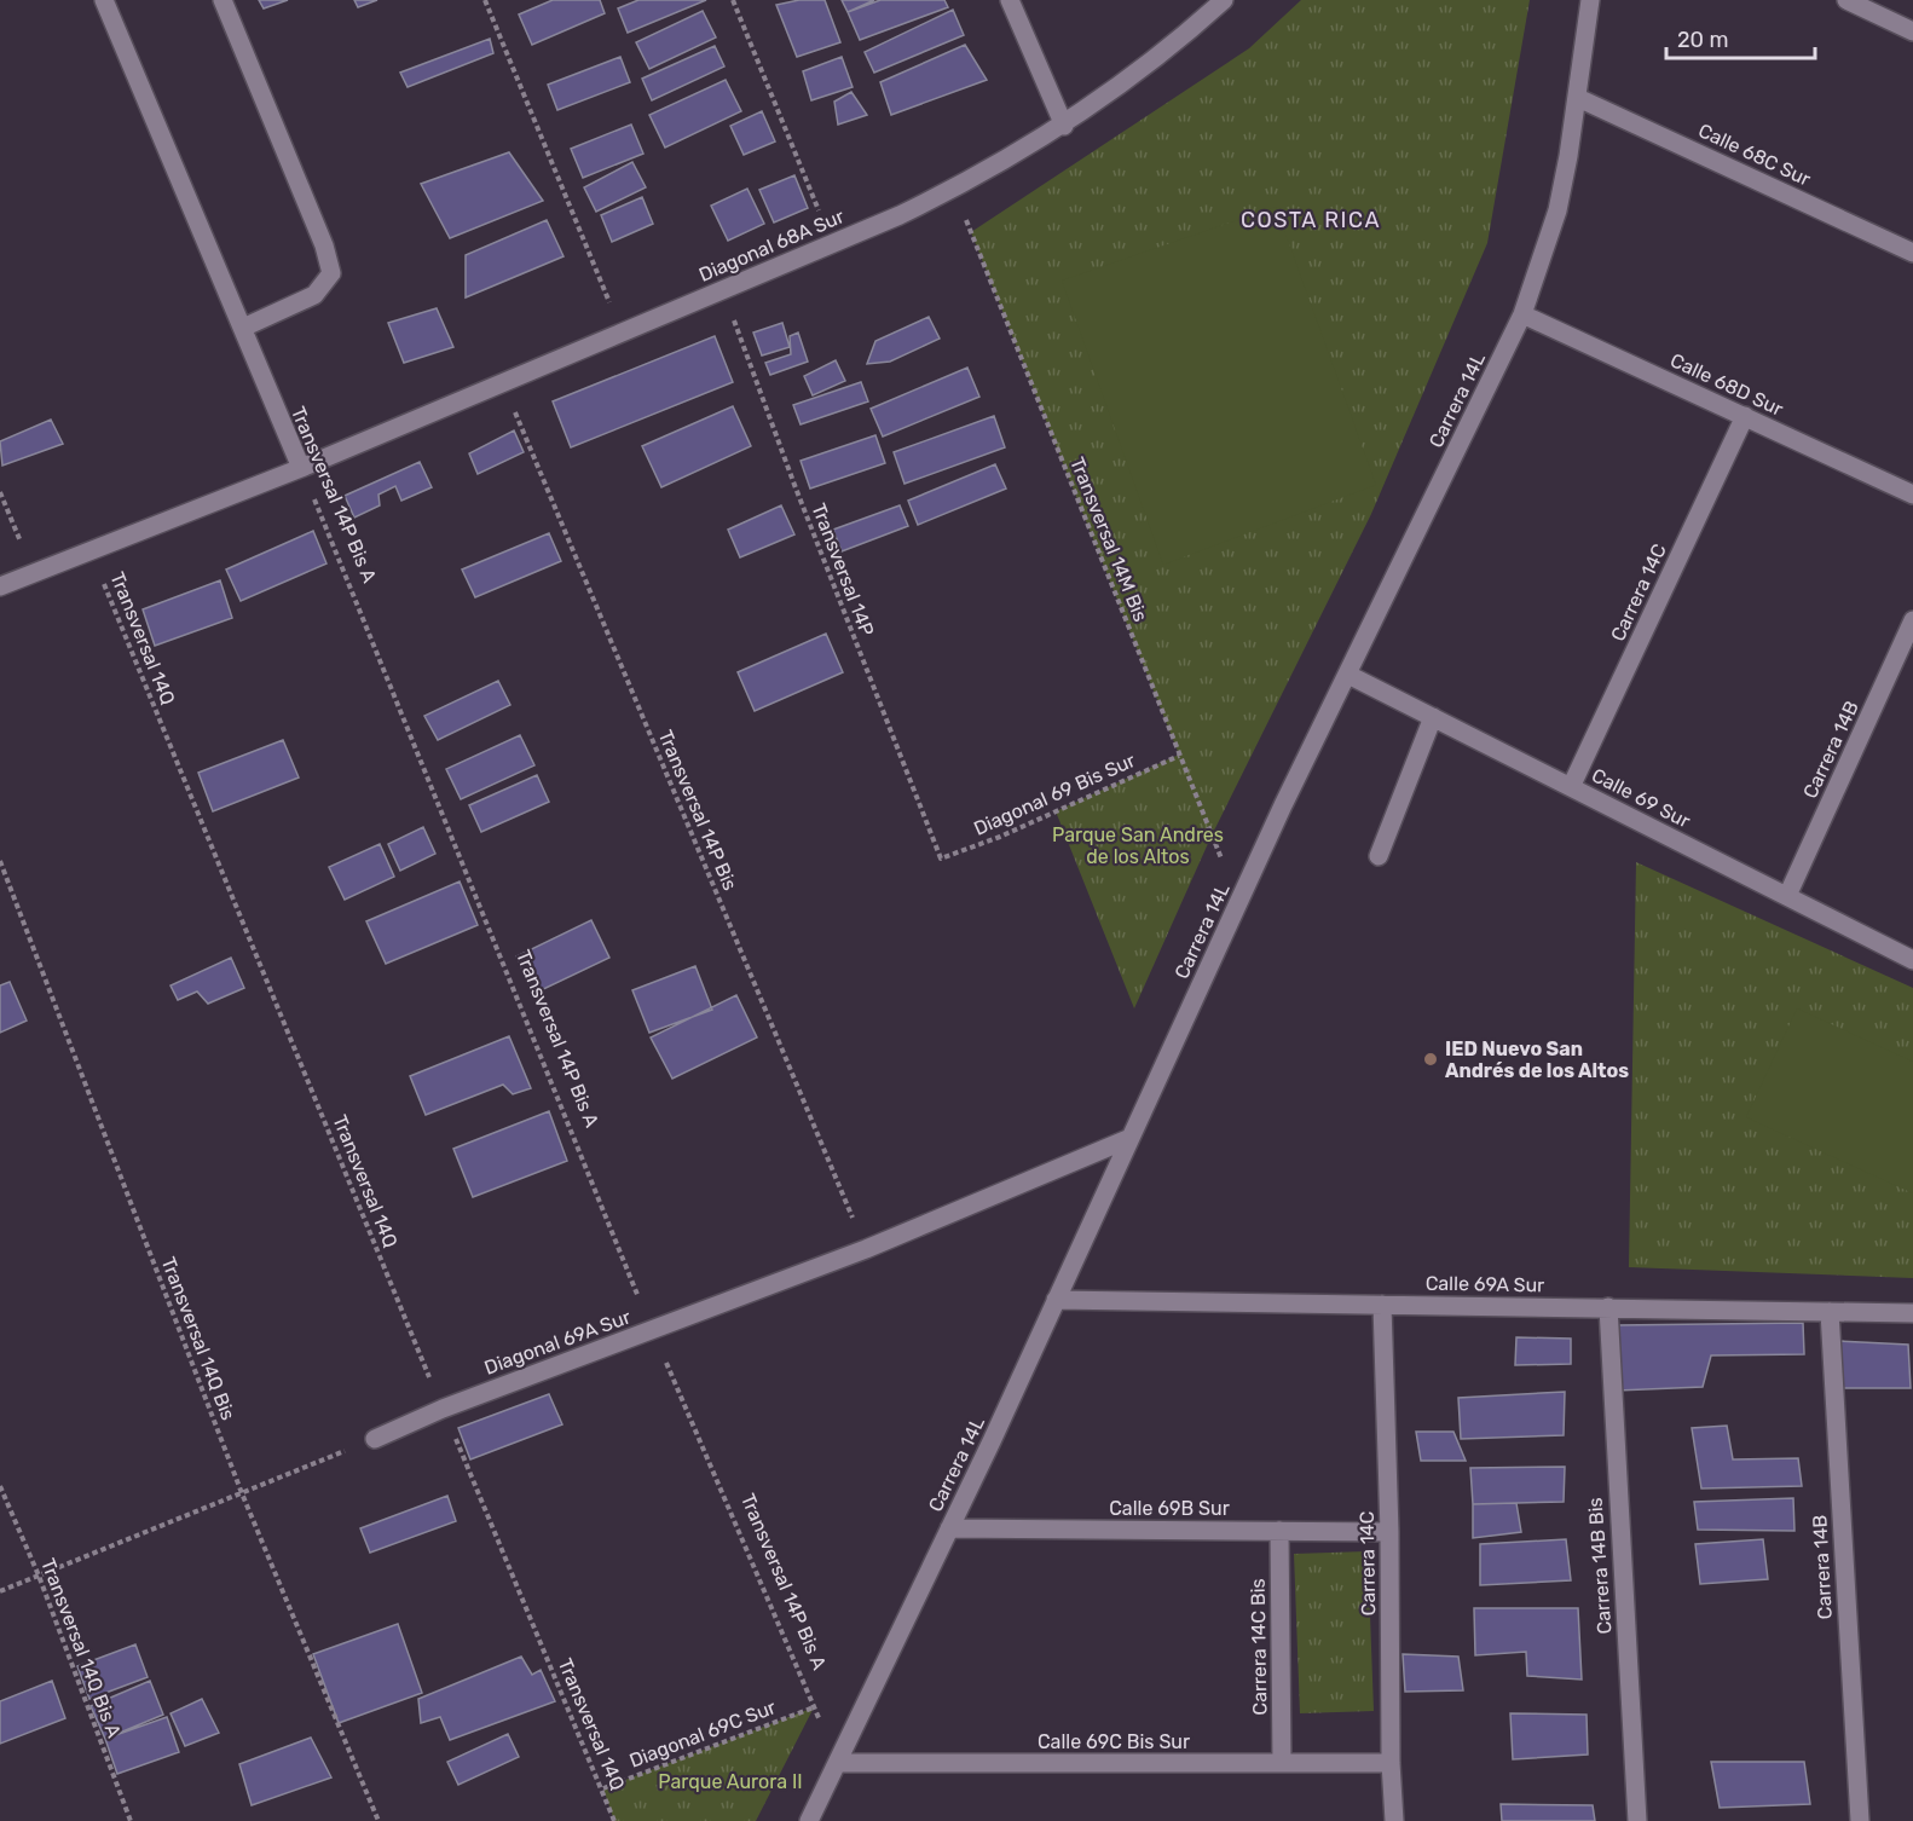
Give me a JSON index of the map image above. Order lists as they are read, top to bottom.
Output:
{
  "streets": {
    "street": [
      "Calle 68C Sur",
      "Diagonal 68A Sur",
      "Calle 68D Sur",
      "Carrera 14L",
      "Transversal 14P Bis A",
      "Carrera 14C",
      "Carrera 14B",
      "Calle 69 Sur",
      "Calle 69A Sur",
      "Diagonal 69A Sur",
      "Calle 69B Sur",
      "Carrera 14B Bis",
      "Carrera 14C Bis",
      "Calle 69C Bis Sur"
    ],
    "path": [
      "Transversal 14M Bis",
      "Transversal 14P",
      "Transversal 14Q",
      "Diagonal 69 Bis Sur",
      "Transversal 14P Bis",
      "Transversal 14Q Bis",
      "Transversal 14Q Bis A",
      "Diagonal 69C Sur"
    ]
  },
  "crossings": [
    ["Calle 68C Sur", "Carrera 14L"],
    ["Diagonal 68A Sur", "Transversal 14P Bis A"],
    ["Diagonal 68A Sur", "Transversal 14M Bis"],
    ["Diagonal 68A Sur", "Transversal 14P"],
    ["Diagonal 68A Sur", "Transversal 14Q"],
    ["Diagonal 68A Sur", "Transversal 14P Bis"],
    ["Calle 68D Sur", "Carrera 14L"],
    ["Calle 68D Sur", "Carrera 14C"],
    ["Carrera 14L", "Transversal 14P Bis A"],
    ["Carrera 14L", "Transversal 14M Bis"],
    ["Carrera 14L", "Calle 69 Sur"],
    ["Carrera 14L", "Calle 69A Sur"],
    ["Carrera 14L", "Diagonal 69A Sur"],
    ["Carrera 14L", "Calle 69B Sur"],
    ["Carrera 14L", "Calle 69C Bis Sur"],
    ["Transversal 14P Bis A", "Diagonal 69A Sur"],
    ["Transversal 14P Bis A", "Diagonal 69C Sur"],
    ["Transversal 14P Bis A", "Calle 69C Bis Sur"],
    ["Transversal 14M Bis", "Diagonal 69 Bis Sur"],
    ["Transversal 14P", "Diagonal 69 Bis Sur"],
    ["Carrera 14C", "Calle 69 Sur"],
    ["Carrera 14C", "Calle 69A Sur"],
    ["Carrera 14C", "Calle 69B Sur"],
    ["Carrera 14C", "Calle 69C Bis Sur"],
    ["Transversal 14Q", "Diagonal 69A Sur"],
    ["Transversal 14Q", "Diagonal 69C Sur"],
    ["Carrera 14B", "Calle 69 Sur"],
    ["Carrera 14B", "Calle 69A Sur"],
    ["Transversal 14P Bis", "Diagonal 69A Sur"],
    ["Calle 69A Sur", "Carrera 14B Bis"],
    ["Calle 69B Sur", "Carrera 14C Bis"],
    ["Carrera 14C Bis", "Calle 69C Bis Sur"]
  ],
  "districts": ["COSTA RICA"],
  "parks": ["Parque San Andres de los Altos", "Parque Aurora II"],
  "places": ["IED Nuevo San Andrés de los Altos"],
  "scale_bar": "20 m"
}
